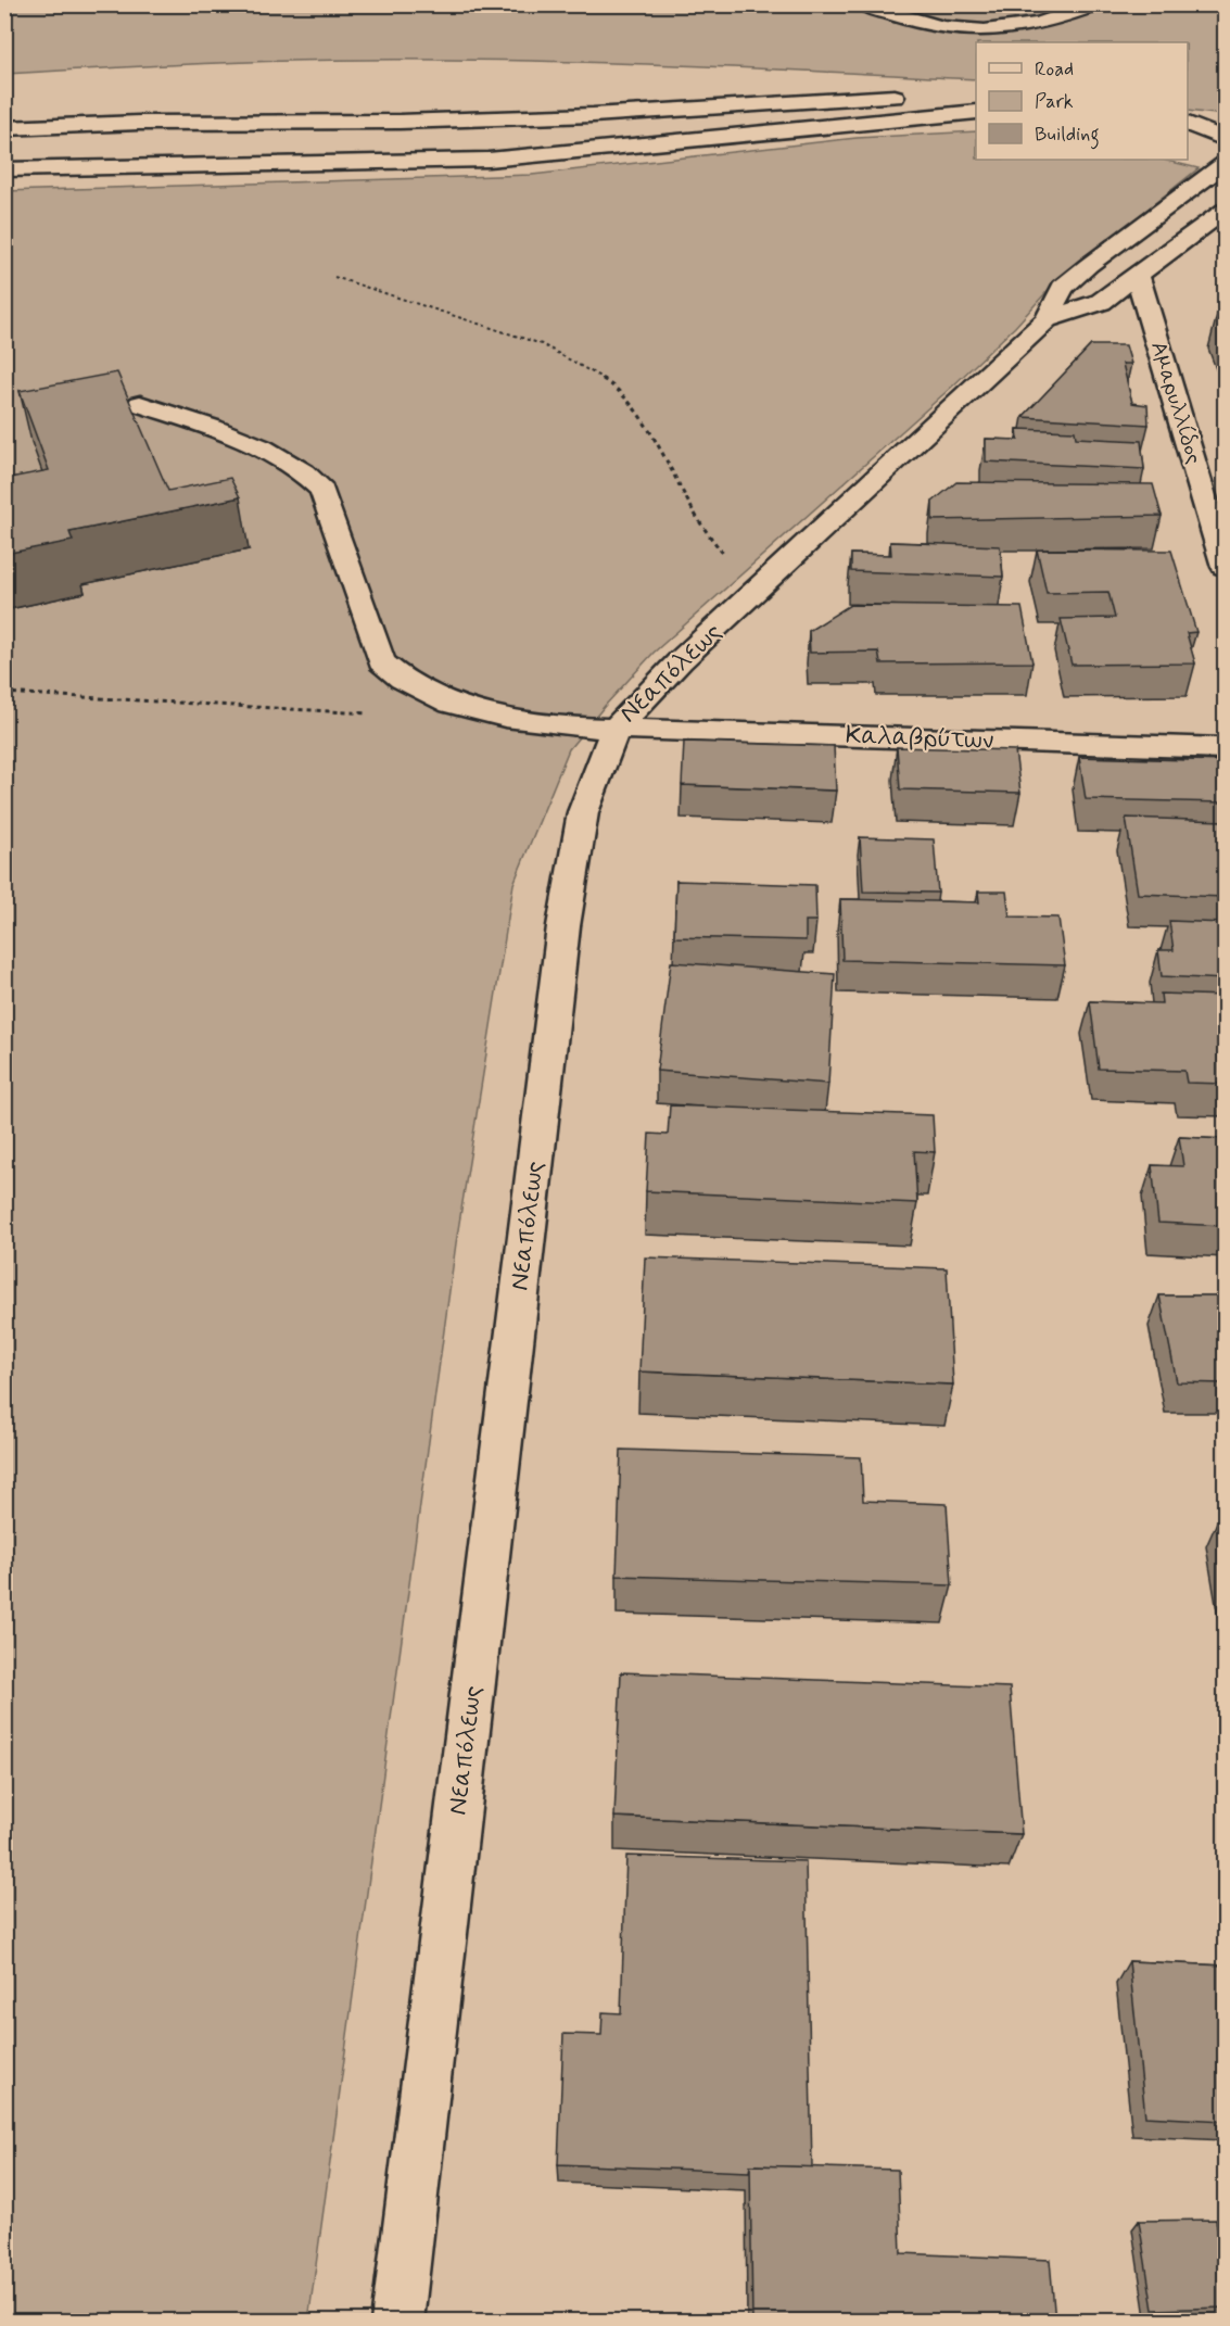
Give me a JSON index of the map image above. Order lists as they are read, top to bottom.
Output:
{
  "streets": {
    "main road": ["Αμαρυλλίδος", "Νεαπόλεως", "Καλαβρύτων"]
  },
  "crossings": [
    ["Νεαπόλεως", "Καλαβρύτων"]
  ],
  "legend": ["Road", "Park", "Building"]
}
